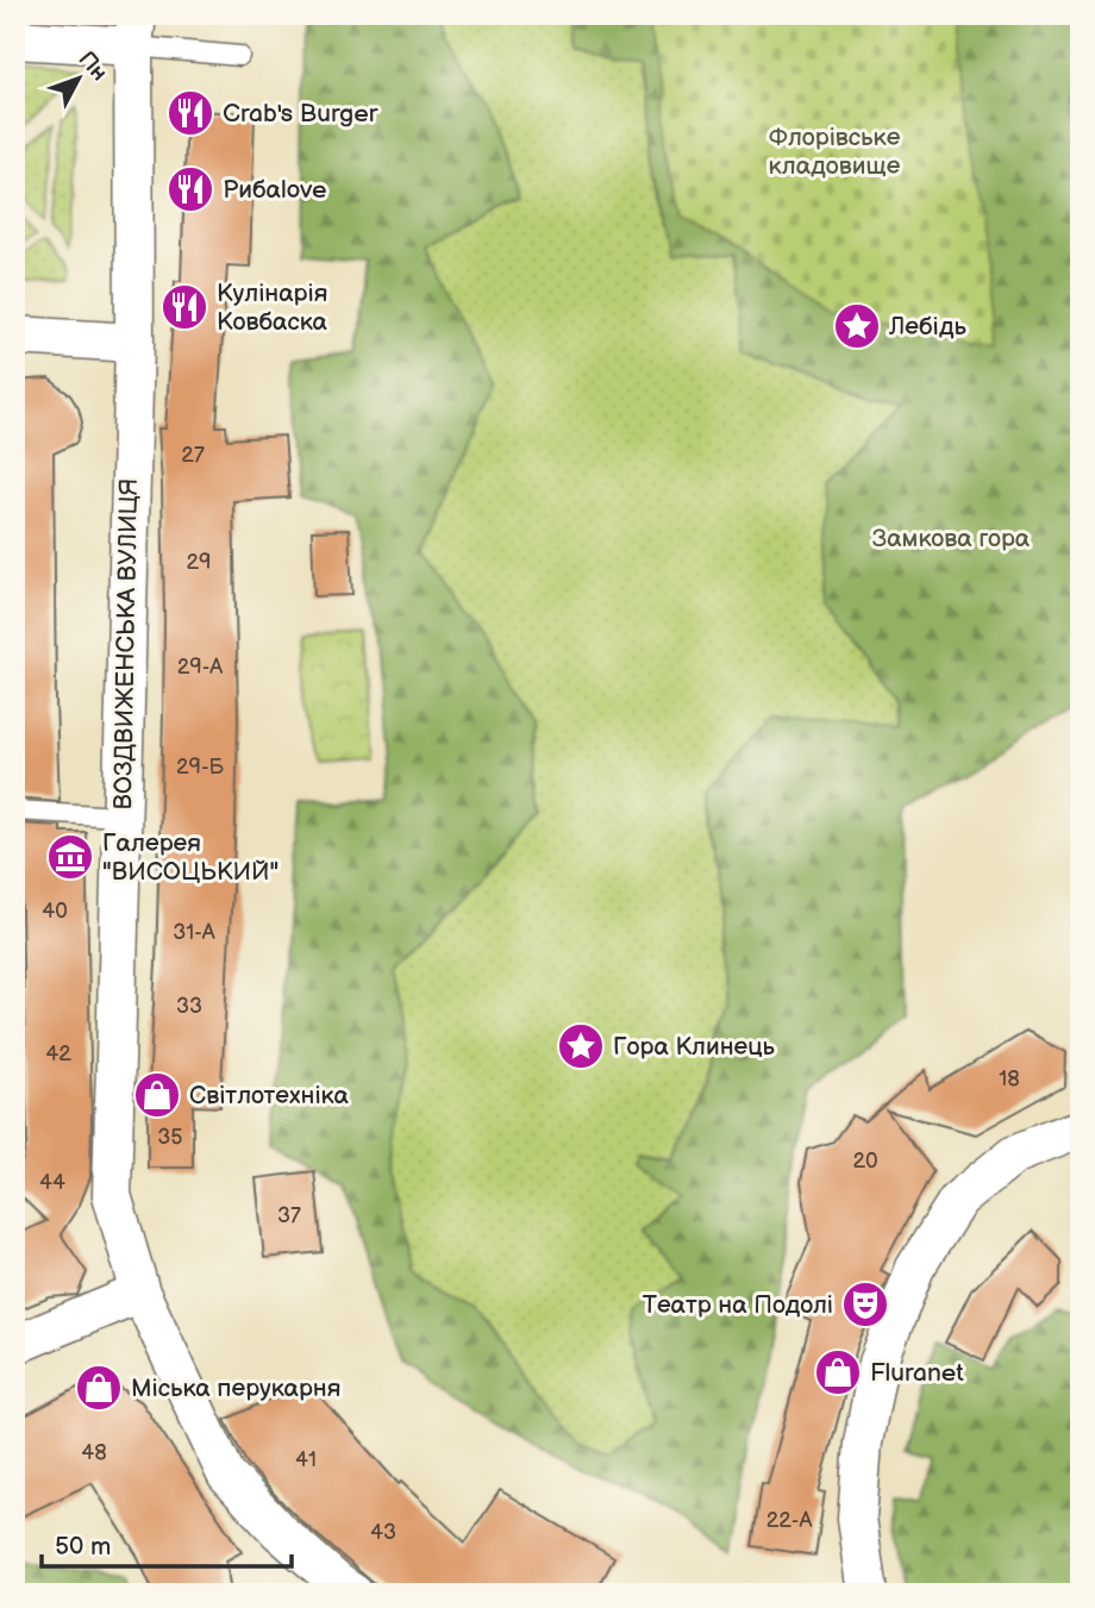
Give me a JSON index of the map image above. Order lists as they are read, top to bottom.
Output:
{
  "streets": {
    "street": ["ВОЗДВИЖЕНСЬКА ВУЛИЦЯ"]
  },
  "parks": ["Флорівське кладовище", "Замкова гора"],
  "places": {
    "restaurant": ["Crab's Burger", "Рибаlove", "Кулінарія Ковбаска"],
    "place": ["Лебідь", "Гора Клинець"],
    "museum": ["Галерея \"ВИСОЦЬКИЙ\""],
    "shop": ["Світлотехніка", "Fluranet", "Міська перукарня"],
    "theatre": ["Театр на Подолі"]
  },
  "house_numbers": [
    "27",
    "29",
    "29-А",
    "29-Б",
    "40",
    "31-А",
    "33",
    "42",
    "18",
    "35",
    "20",
    "44",
    "37",
    "48",
    "41",
    "22-А",
    "43"
  ],
  "scale_bar": "50 m",
  "north": "top right"
}
